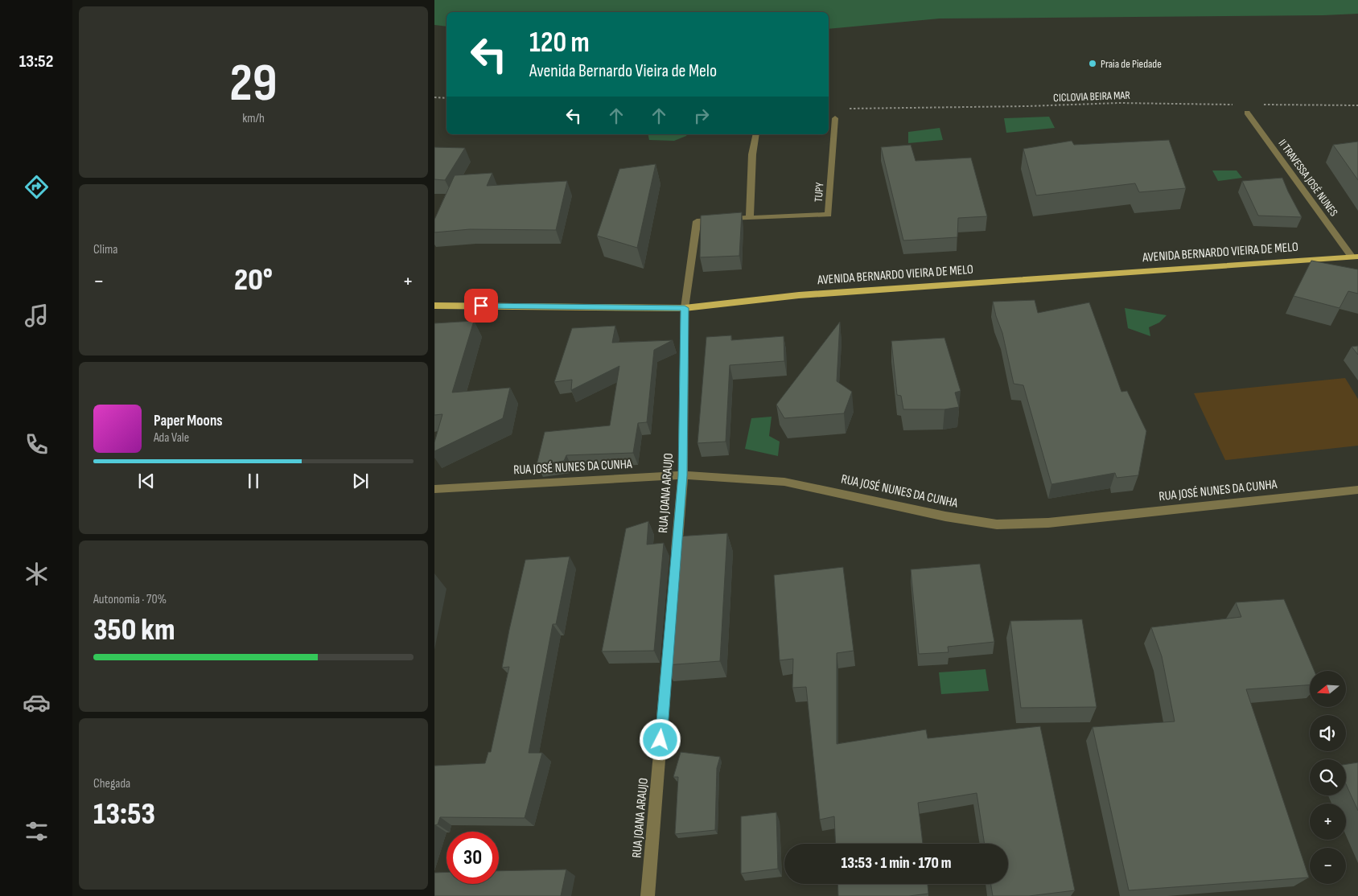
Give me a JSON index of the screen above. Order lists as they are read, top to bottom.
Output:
{
  "streets": {
    "main road": ["AVENIDA BERNARDO VIEIRA DE MELO"],
    "street": [
      "II TRAVESSA JOSÉ NUNES",
      "TUPY",
      "RUA JOSÉ NUNES DA CUNHA",
      "RUA JOANA ARAUJO"
    ],
    "path": ["CICLOVIA BEIRA MAR"]
  },
  "crossings": [
    ["II TRAVESSA JOSÉ NUNES", "AVENIDA BERNARDO VIEIRA DE MELO"],
    ["TUPY", "AVENIDA BERNARDO VIEIRA DE MELO"],
    ["TUPY", "RUA JOANA ARAUJO"],
    ["AVENIDA BERNARDO VIEIRA DE MELO", "RUA JOANA ARAUJO"],
    ["RUA JOSÉ NUNES DA CUNHA", "RUA JOANA ARAUJO"]
  ],
  "places": ["Praia de Piedade"],
  "north": "left",
  "page": {
    "tabs": "13:52",
    "tile": [
      ["29", "km/h"],
      "Clima",
      ["Autonomia · 70%", "350 km"],
      ["Chegada", "13:53"]
    ],
    "turn": ["120 m", "Avenida Bernardo Vieira de Melo"],
    "heat": ["−", "20°", "+"],
    "song": ["Paper Moons", "Ada Vale"],
    "map_buttons": ["+", "−"],
    "limit": "30",
    "trip": "13:53 · 1 min · 170 m"
  }
}
